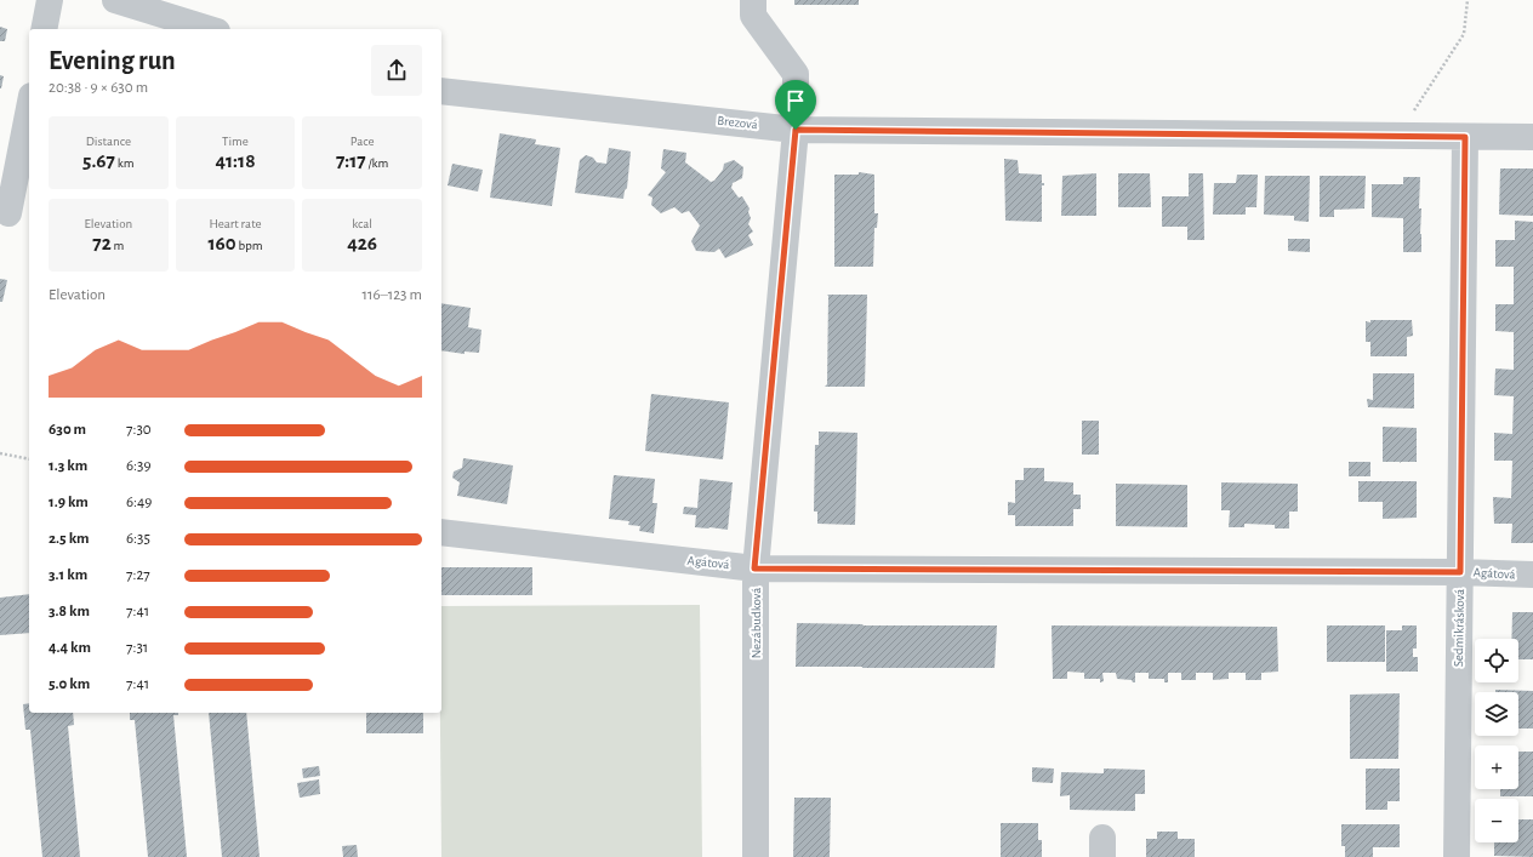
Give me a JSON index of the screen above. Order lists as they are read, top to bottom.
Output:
{
  "streets": {
    "street": [
      "Brezová",
      "Agátová",
      "Nezábudková",
      "Sedmikrásková"
    ]
  },
  "crossings": [
    ["Brezová", "Nezábudková"],
    ["Brezová", "Sedmikrásková"],
    ["Agátová", "Nezábudková"],
    ["Agátová", "Sedmikrásková"]
  ],
  "page": {
    "heading": ["Evening run", "20:38 · 9 × 630 m"],
    "stats": [
      ["Distance", "5.67 km"],
      ["Time", "41:18"],
      ["Pace", "7:17 /km"],
      ["Elevation", "72 m"],
      ["Heart rate", "160 bpm"],
      ["kcal", "426"]
    ],
    "chart": ["Elevation", "116–123 m"],
    "list": [
      {
        "name": "630 m",
        "note": "7:30"
      },
      {
        "name": "1.3 km",
        "note": "6:39"
      },
      {
        "name": "1.9 km",
        "note": "6:49"
      },
      {
        "name": "2.5 km",
        "note": "6:35"
      },
      {
        "name": "3.1 km",
        "note": "7:27"
      },
      {
        "name": "3.8 km",
        "note": "7:41"
      },
      {
        "name": "4.4 km",
        "note": "7:31"
      },
      {
        "name": "5.0 km",
        "note": "7:41"
      }
    ],
    "map_buttons": ["+", "−"]
  }
}
